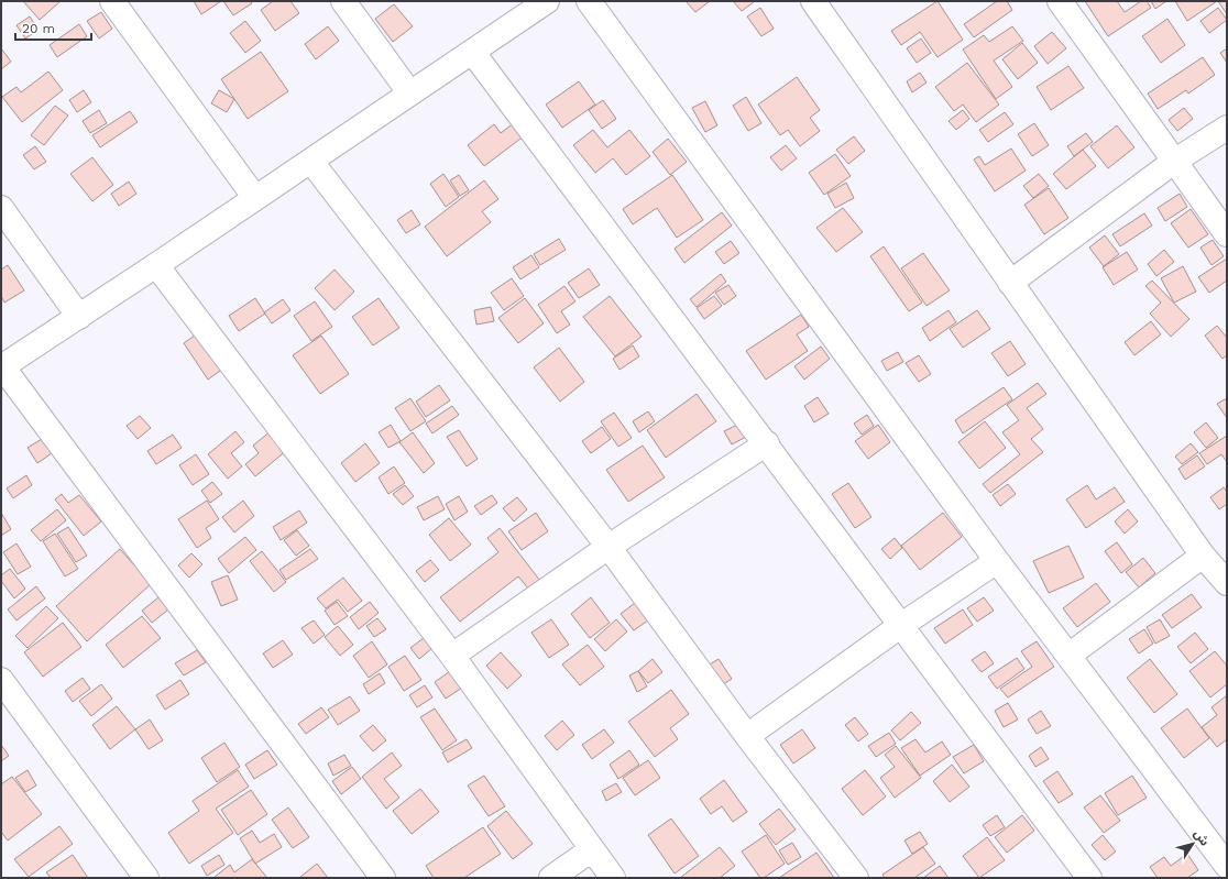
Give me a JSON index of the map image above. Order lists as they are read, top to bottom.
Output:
{
  "scale_bar": "20 m",
  "north": "top right"
}
